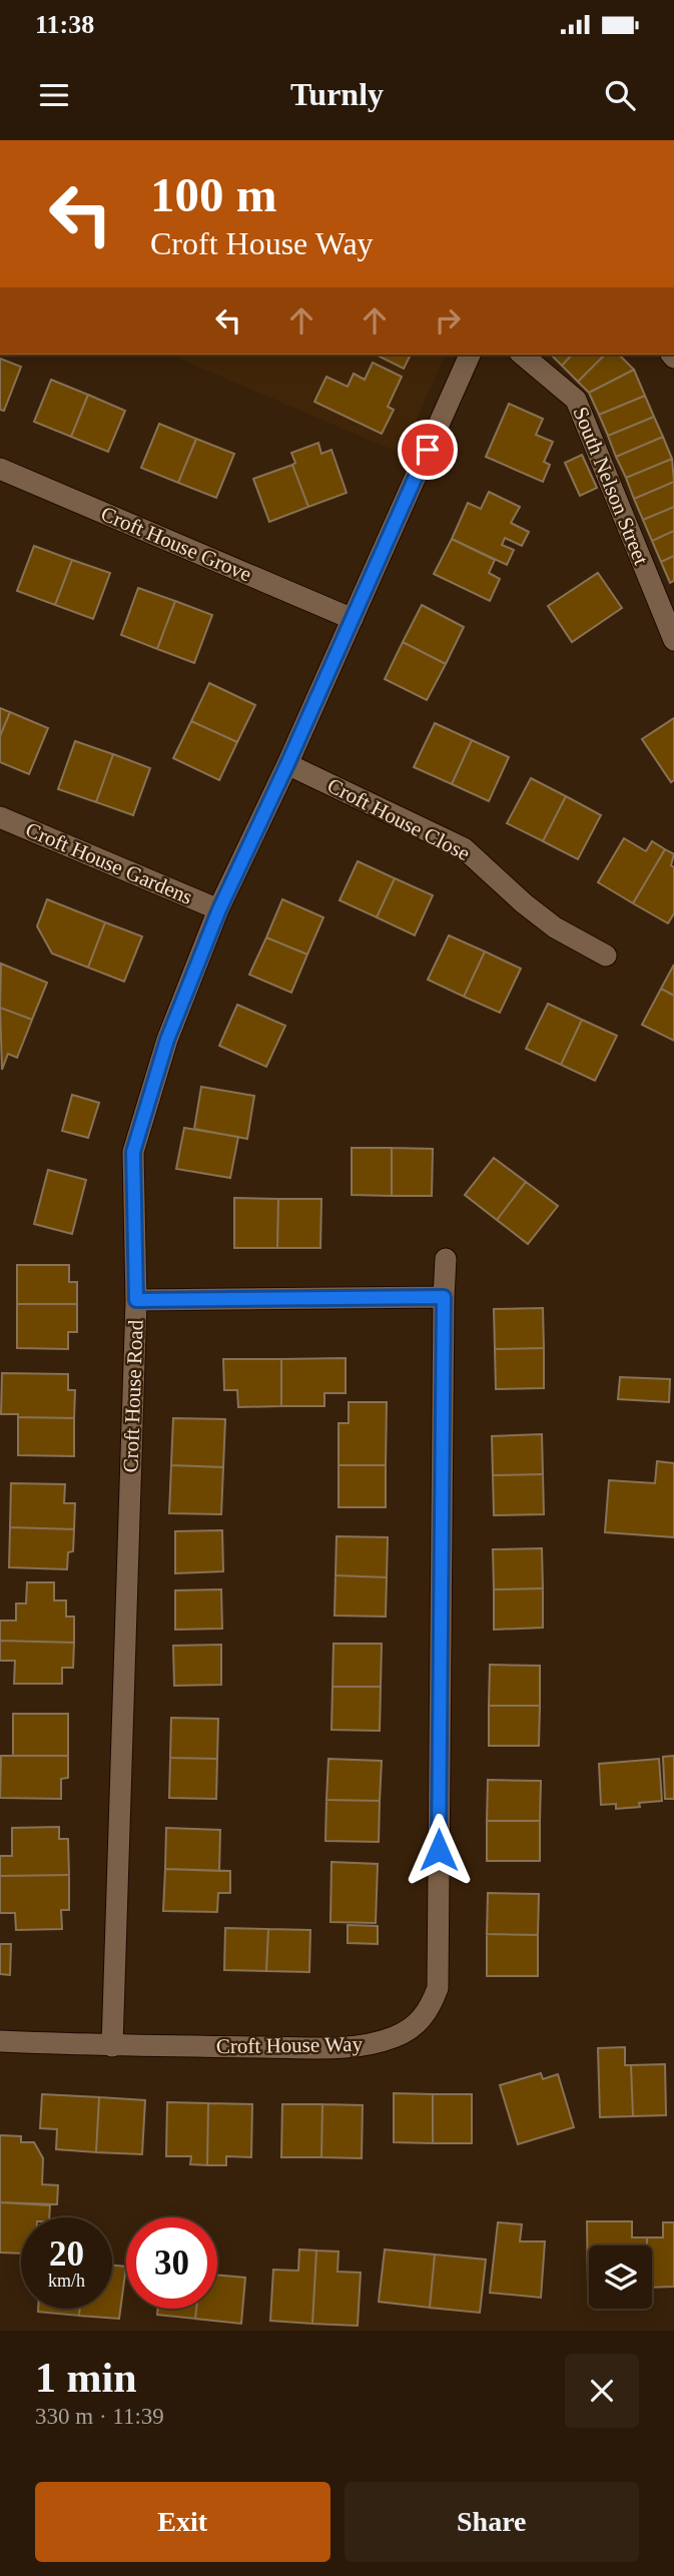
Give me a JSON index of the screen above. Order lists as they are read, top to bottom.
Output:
{
  "streets": {
    "street": [
      "South Nelson Street",
      "Croft House Grove",
      "Croft House Close",
      "Croft House Gardens",
      "Croft House Road",
      "Croft House Way"
    ]
  },
  "crossings": [
    ["Croft House Grove", "Croft House Road"],
    ["Croft House Close", "Croft House Road"],
    ["Croft House Gardens", "Croft House Road"],
    ["Croft House Road", "Croft House Way"]
  ],
  "page": {
    "status": "11:38",
    "header": "Turnly",
    "turn": ["100 m", "Croft House Way"],
    "speed": "20 km/h",
    "limit": "30",
    "heading": ["1 min", "330 m · 11:39"],
    "buttons": ["Exit", "Share"]
  }
}
